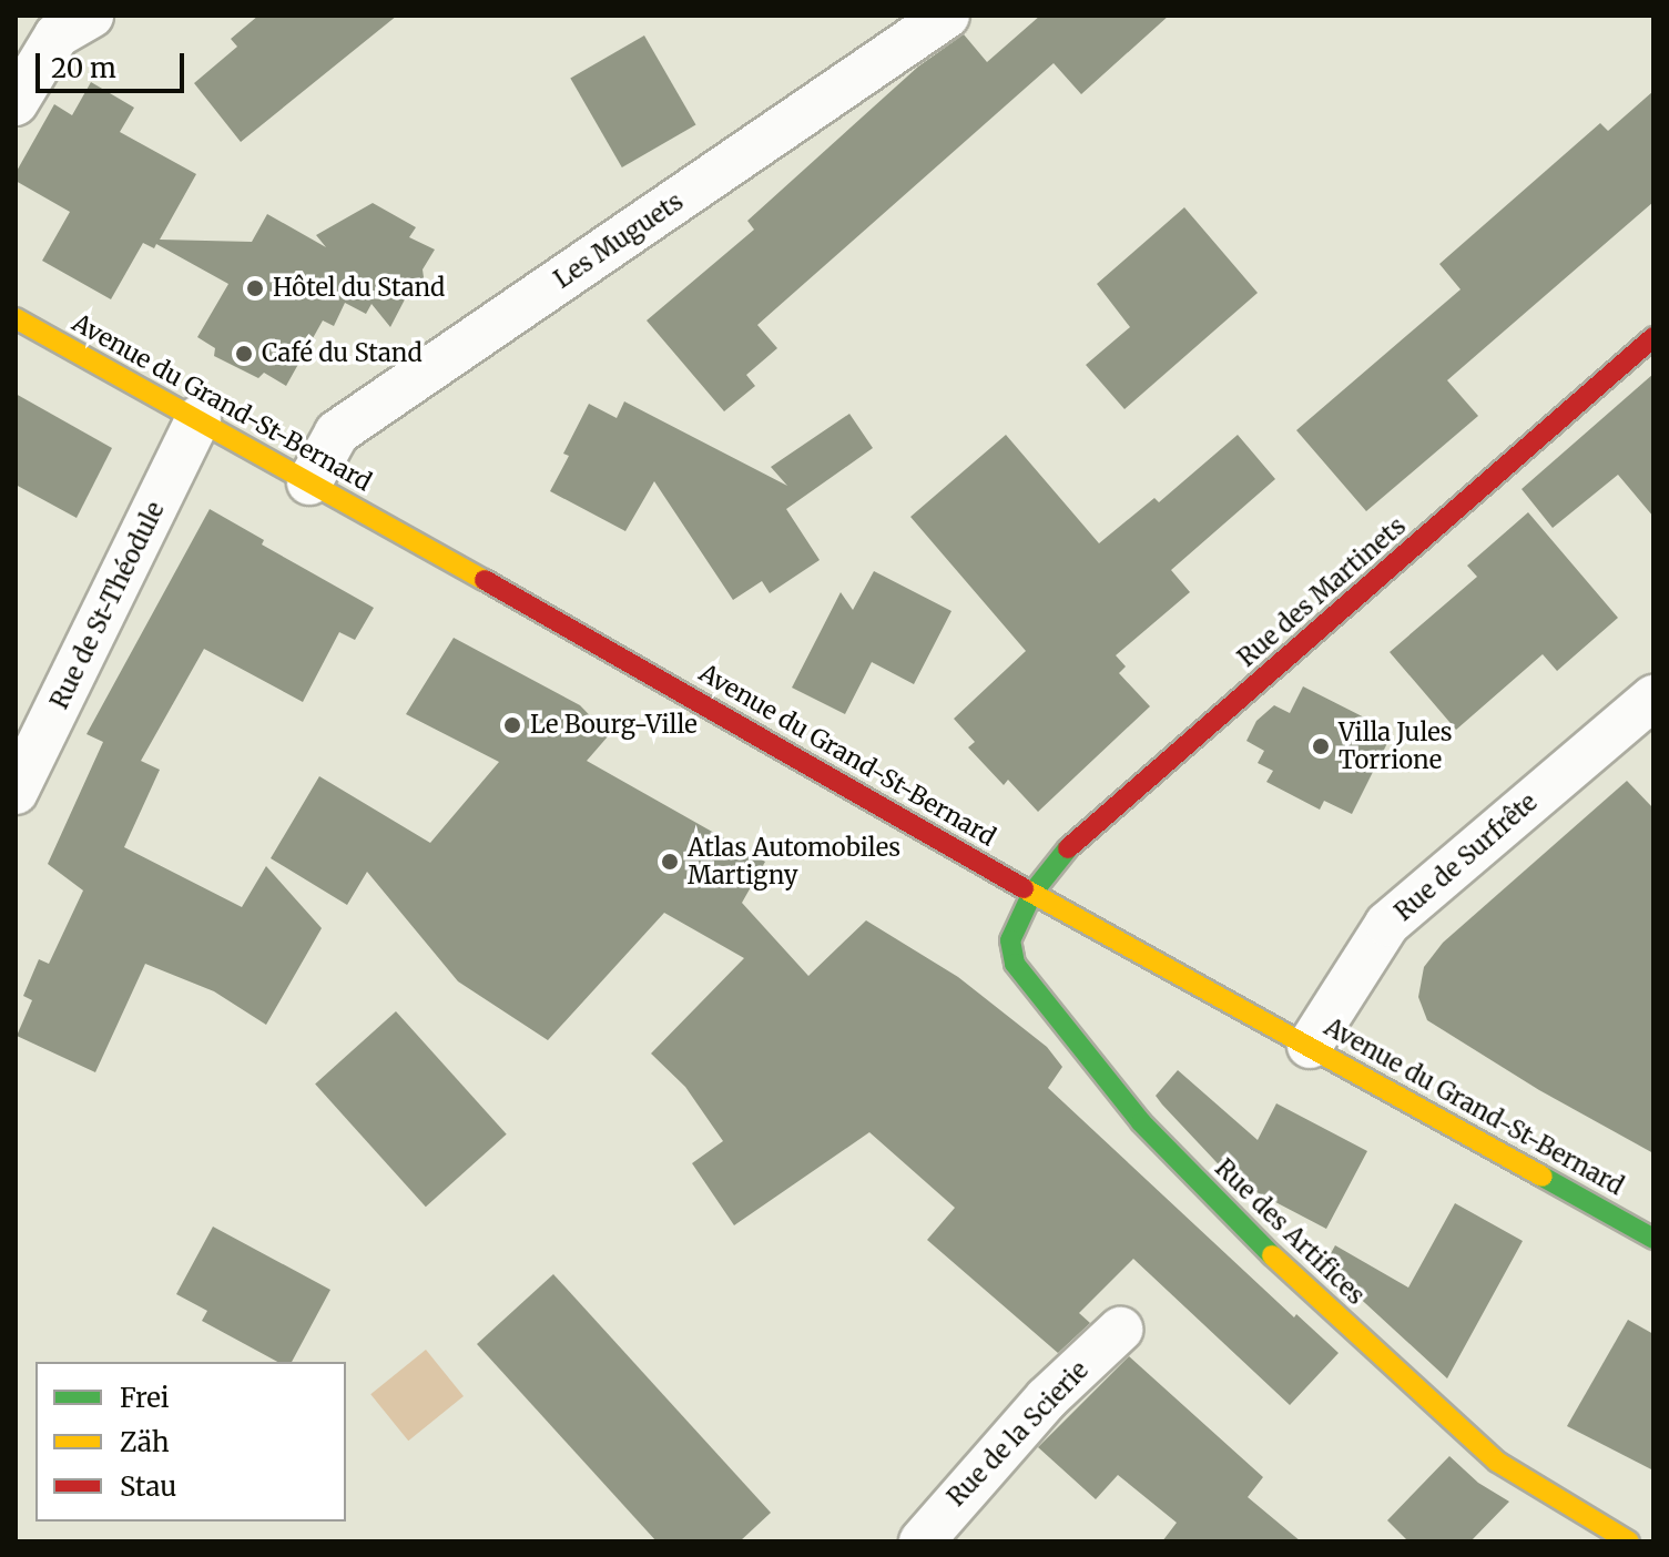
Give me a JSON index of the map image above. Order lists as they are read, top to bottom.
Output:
{
  "streets": {
    "street": [
      "Les Muguets",
      "Avenue du Grand-St-Bernard",
      "Rue des Martinets",
      "Rue de St-Théodule",
      "Rue de Surfrête",
      "Rue des Artifices",
      "Rue de la Scierie"
    ]
  },
  "crossings": [
    ["Les Muguets", "Avenue du Grand-St-Bernard"],
    ["Avenue du Grand-St-Bernard", "Rue des Martinets"],
    ["Avenue du Grand-St-Bernard", "Rue de St-Théodule"],
    ["Avenue du Grand-St-Bernard", "Rue de Surfrête"],
    ["Avenue du Grand-St-Bernard", "Rue des Artifices"],
    ["Rue des Martinets", "Rue des Artifices"]
  ],
  "places": [
    "Hôtel du Stand",
    "Café du Stand",
    "Le Bourg-Ville",
    "Villa Jules Torrione",
    "Atlas Automobiles Martigny"
  ],
  "legend": ["Frei", "Zäh", "Stau"],
  "scale_bar": "20 m"
}
